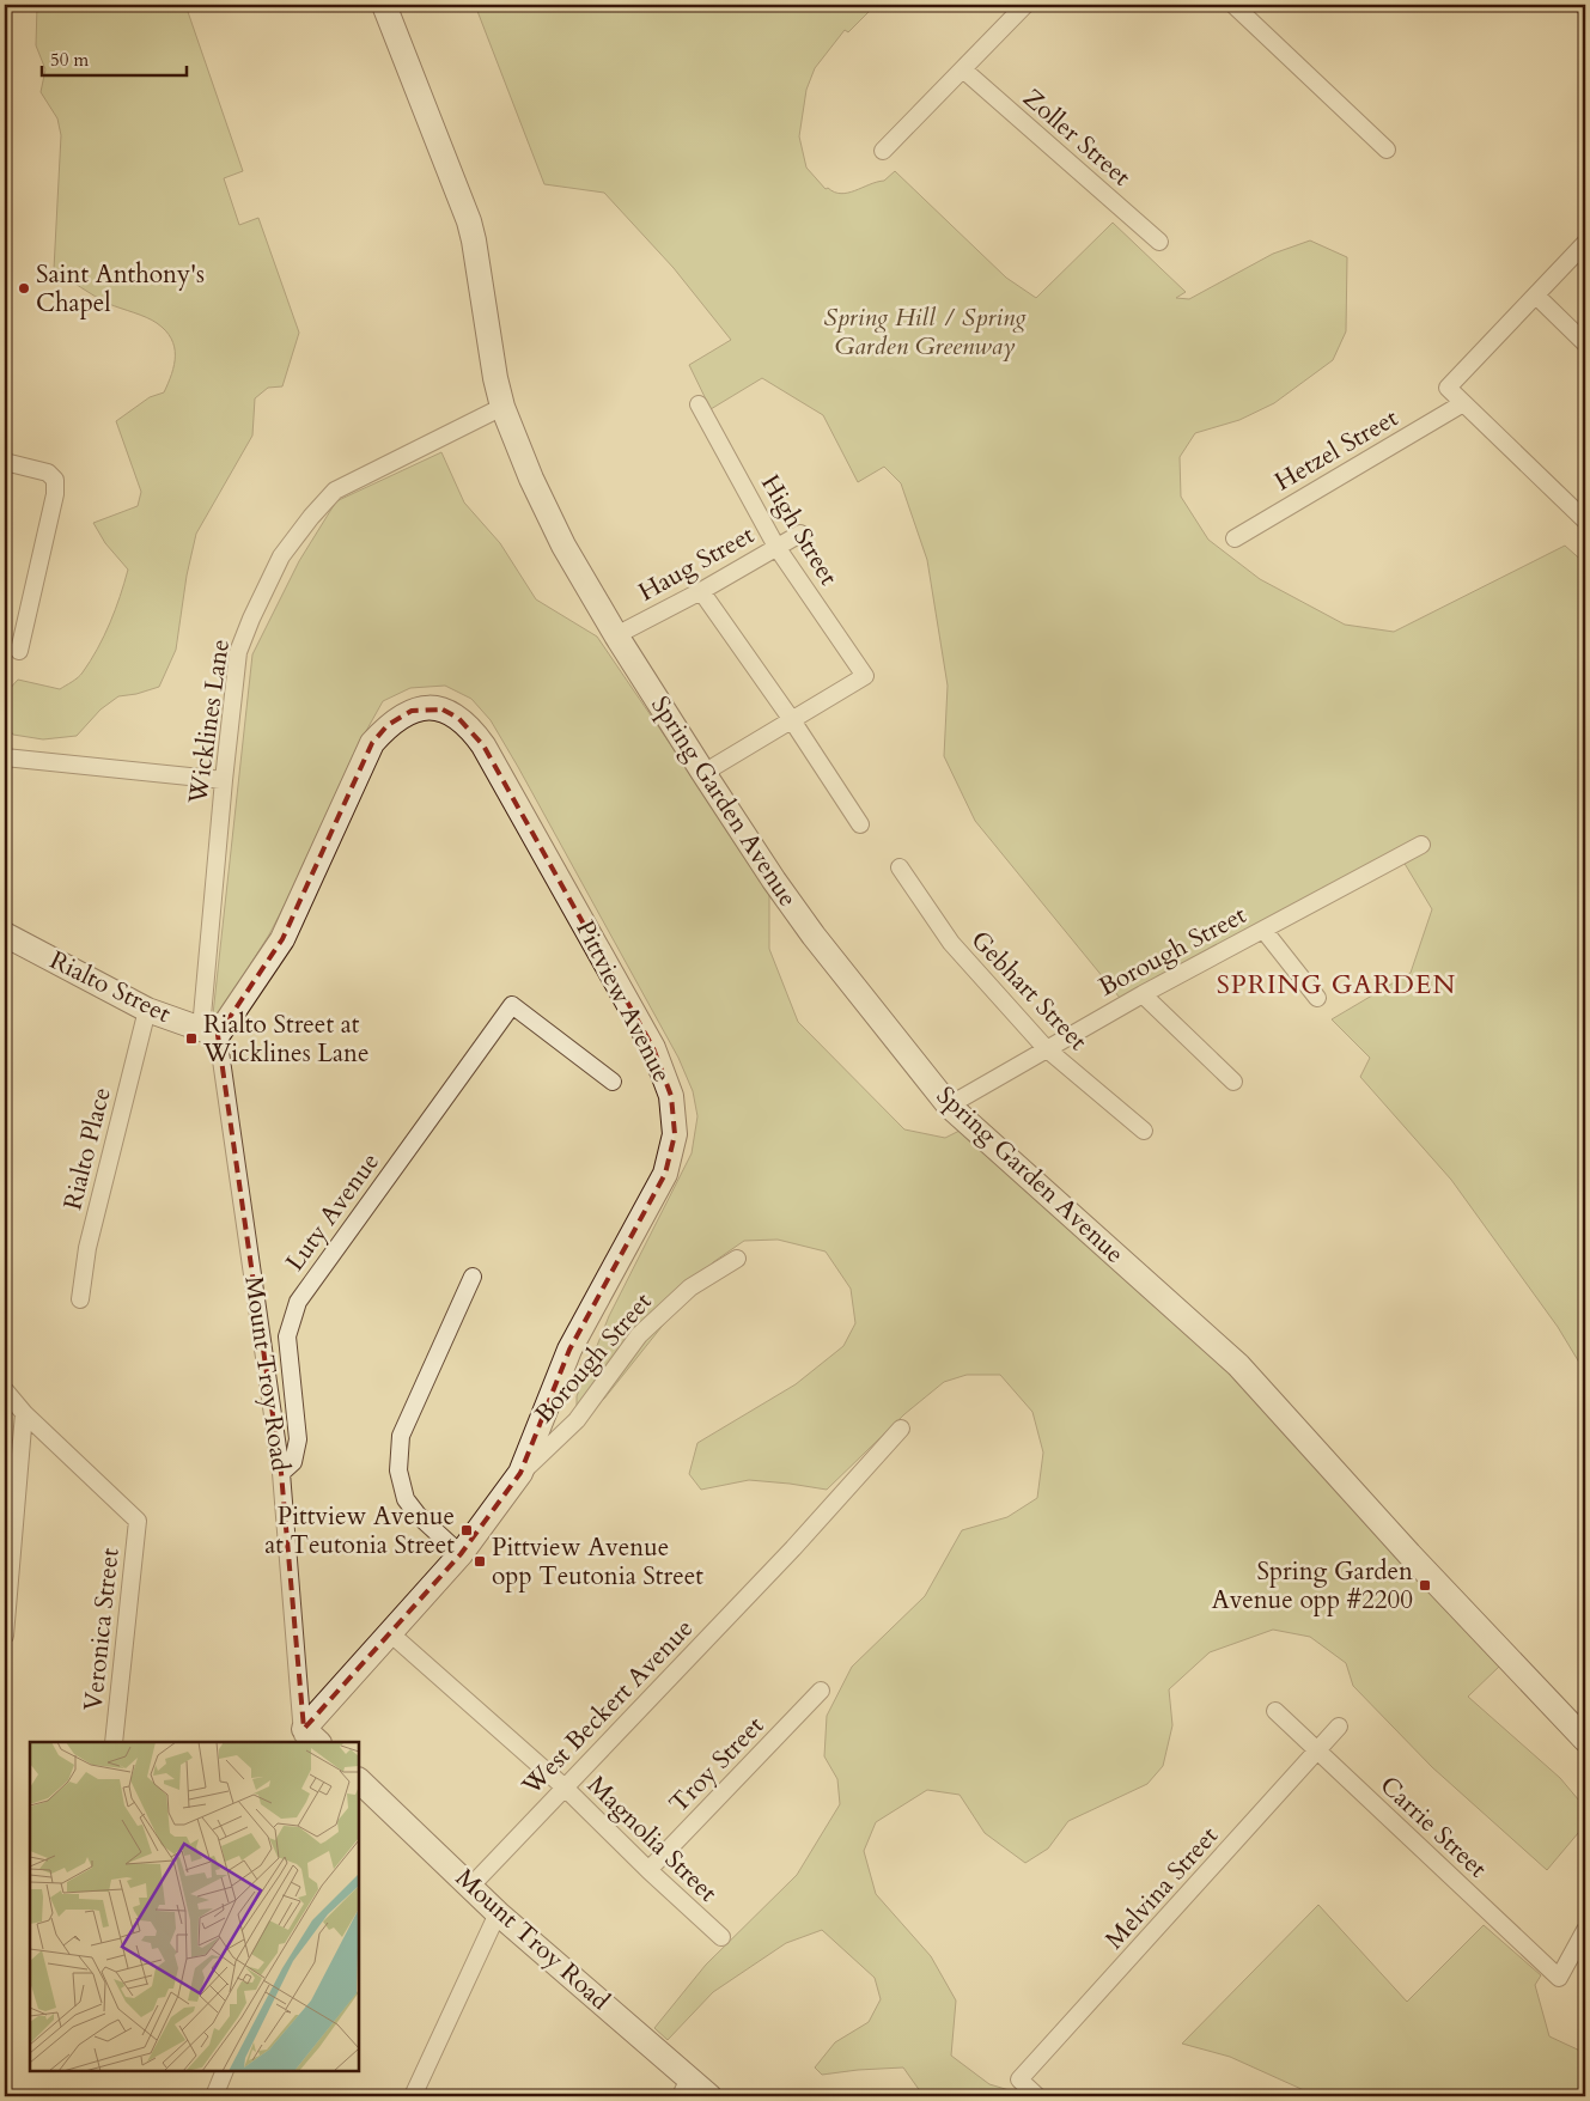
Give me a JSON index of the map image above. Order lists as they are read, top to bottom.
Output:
{
  "streets": {
    "street": [
      "Zoller Street",
      "Hetzel Street",
      "High Street",
      "Haug Street",
      "Wicklines Lane",
      "Spring Garden Avenue",
      "Borough Street",
      "Rialto Street",
      "Gebhart Street",
      "Pittview Avenue",
      "Rialto Place",
      "Luty Avenue",
      "Mount Troy Road",
      "Veronica Street",
      "West Beckert Avenue",
      "Troy Street",
      "Carrie Street",
      "Magnolia Street",
      "Melvina Street"
    ]
  },
  "crossings": [
    ["High Street", "Haug Street"],
    ["Haug Street", "Spring Garden Avenue"],
    ["Wicklines Lane", "Spring Garden Avenue"],
    ["Wicklines Lane", "Rialto Street"],
    ["Wicklines Lane", "Pittview Avenue"],
    ["Wicklines Lane", "Mount Troy Road"],
    ["Spring Garden Avenue", "Borough Street"],
    ["Borough Street", "Gebhart Street"],
    ["Borough Street", "Pittview Avenue"],
    ["Rialto Street", "Pittview Avenue"],
    ["Rialto Street", "Rialto Place"],
    ["Rialto Street", "Mount Troy Road"],
    ["Pittview Avenue", "Mount Troy Road"],
    ["Pittview Avenue", "Magnolia Street"],
    ["Luty Avenue", "Mount Troy Road"],
    ["Mount Troy Road", "West Beckert Avenue"],
    ["West Beckert Avenue", "Magnolia Street"],
    ["Troy Street", "Magnolia Street"],
    ["Carrie Street", "Melvina Street"]
  ],
  "districts": ["SPRING GARDEN"],
  "parks": ["Spring Hill / Spring Garden Greenway"],
  "places": {
    "other": ["Saint Anthony's Chapel"],
    "transit": [
      "Rialto Street at Wicklines Lane",
      "Pittview Avenue at Teutonia Street",
      "Pittview Avenue opp Teutonia Street",
      "Spring Garden Avenue opp #2200"
    ]
  },
  "scale_bar": "50 m"
}
